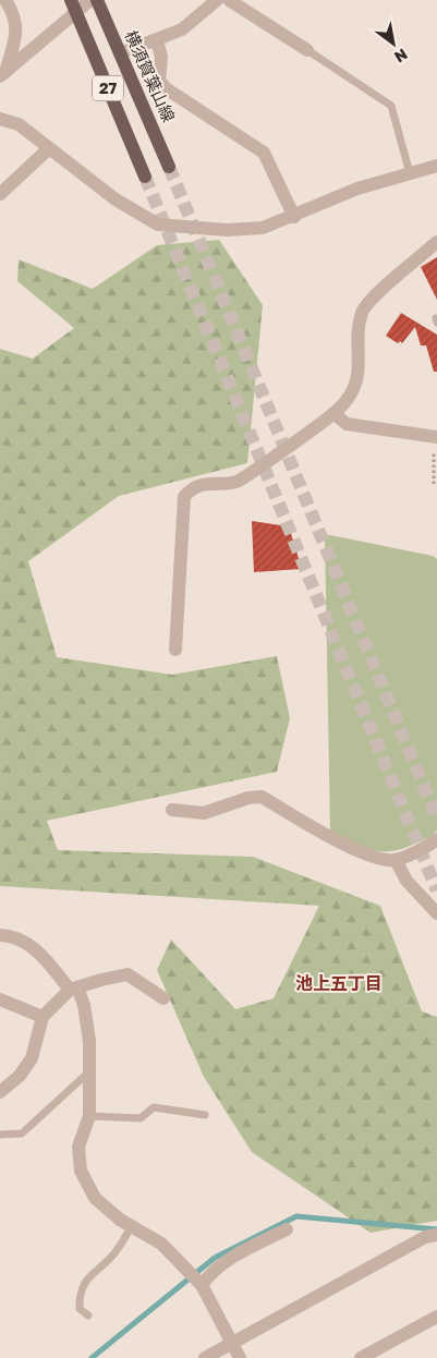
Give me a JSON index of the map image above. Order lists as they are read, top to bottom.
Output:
{
  "streets": {
    "main road": ["横須賀葉山線", "27"]
  },
  "districts": ["池上五丁目"],
  "north": "bottom right"
}
